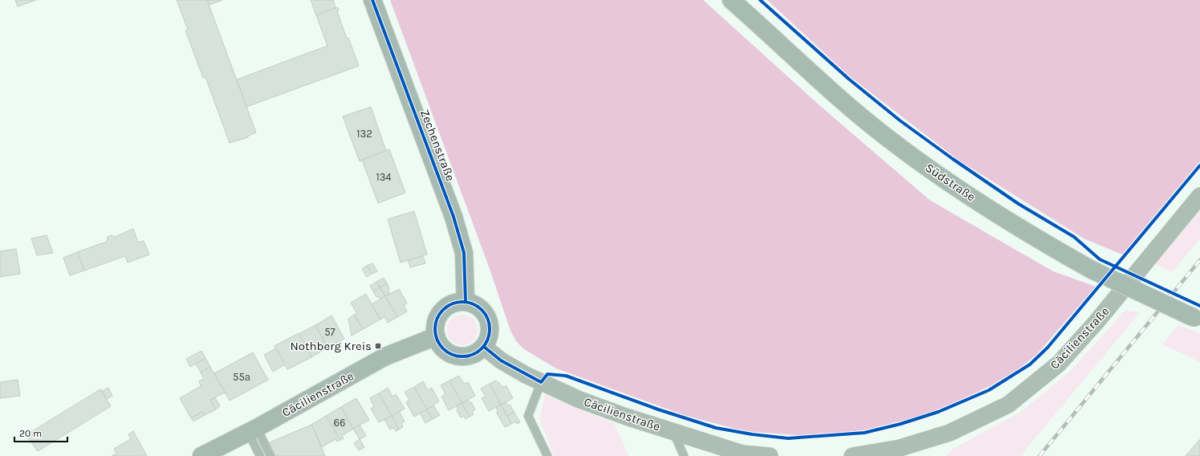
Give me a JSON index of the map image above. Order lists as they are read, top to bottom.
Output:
{
  "streets": {
    "street": ["Zechenstraße", "Südstraße", "Cäcilienstraße"]
  },
  "crossings": [
    ["Zechenstraße", "Cäcilienstraße"]
  ],
  "places": {
    "transit": ["Nothberg Kreis"]
  },
  "house_numbers": [
    "132",
    "134",
    "57",
    "55a",
    "66"
  ],
  "scale_bar": "20 m"
}
